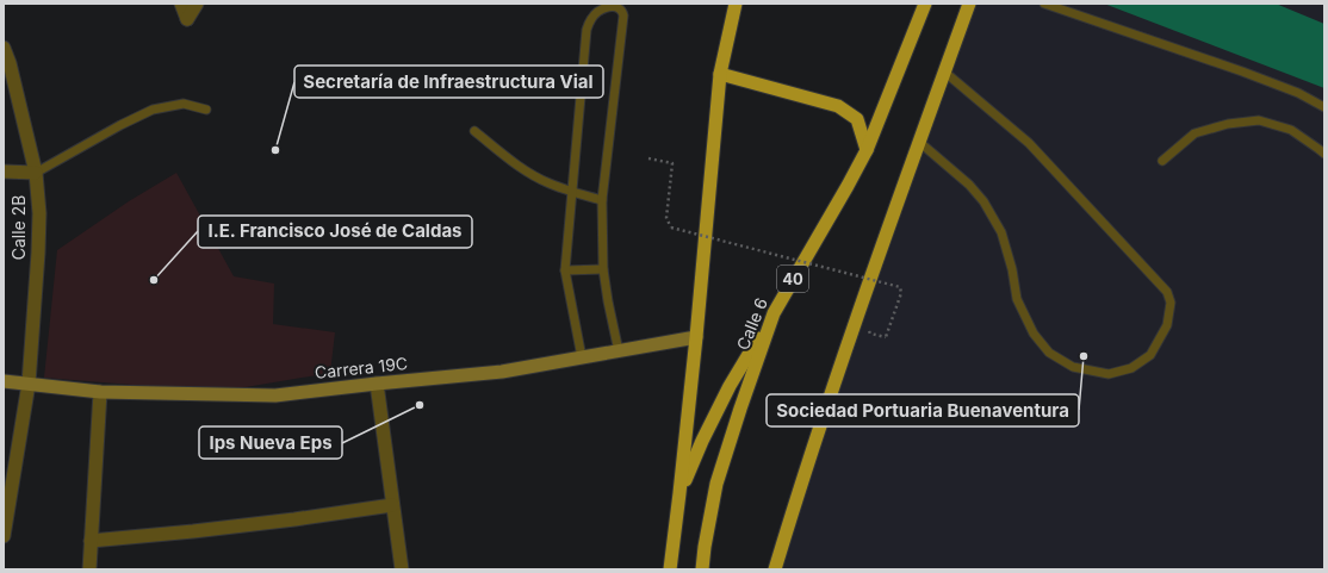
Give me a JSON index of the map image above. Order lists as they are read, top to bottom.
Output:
{
  "streets": {
    "highway": ["40", "Calle 6"],
    "main road": ["Carrera 19C"],
    "street": ["Calle 2B"]
  },
  "crossings": [
    ["Calle 2B", "Carrera 19C"]
  ],
  "places": [
    "Secretaría de Infraestructura Vial",
    "I.E. Francisco José de Caldas",
    "Sociedad Portuaria Buenaventura",
    "Ips Nueva Eps"
  ]
}
